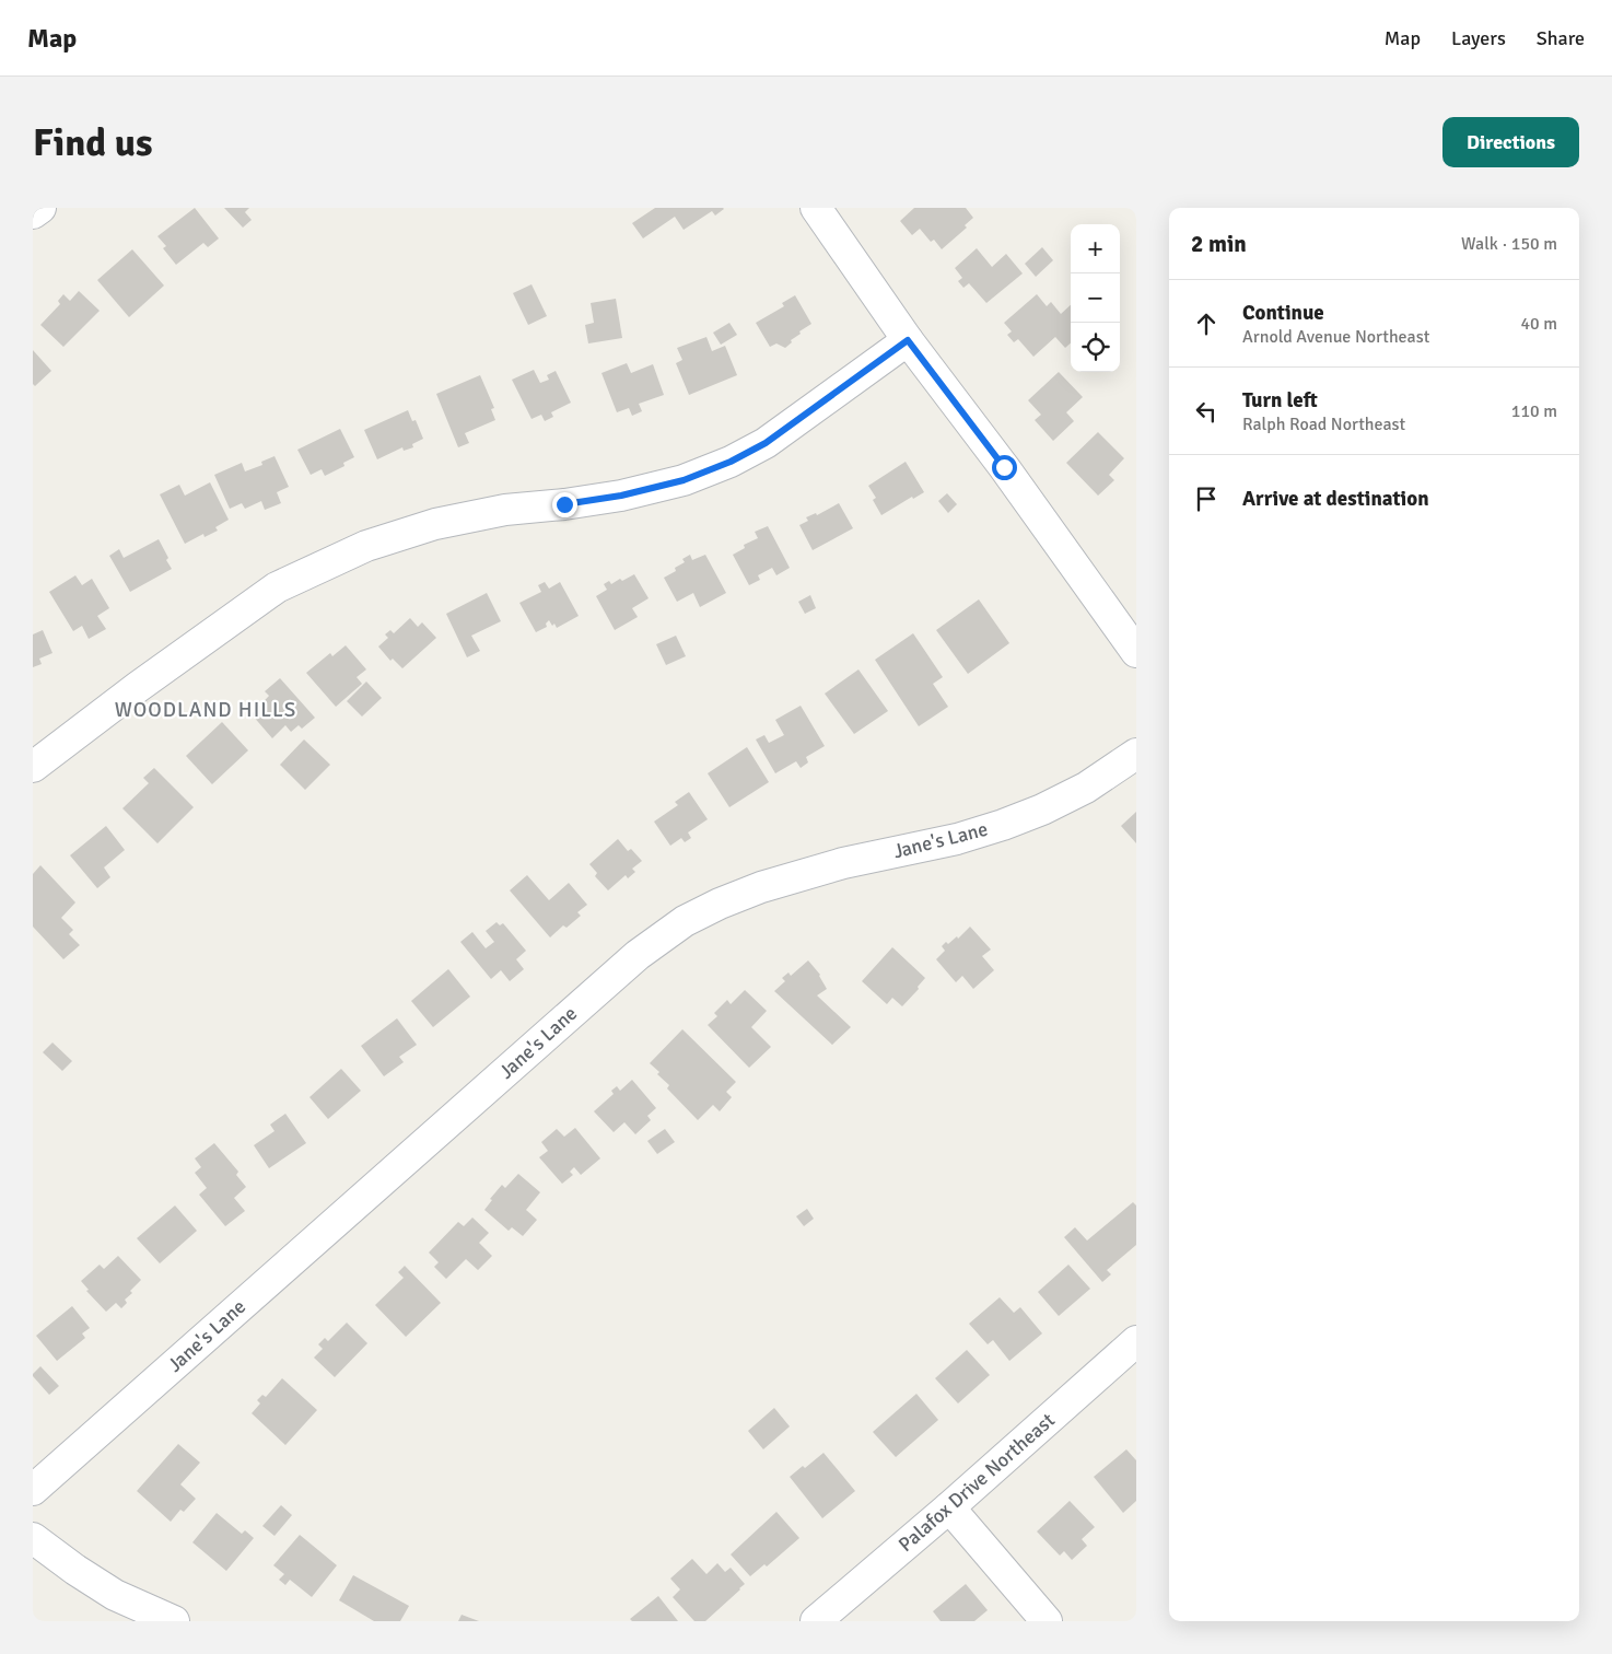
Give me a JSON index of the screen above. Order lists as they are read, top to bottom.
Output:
{
  "streets": {
    "street": ["Jane's Lane", "Palafox Drive Northeast"]
  },
  "districts": ["WOODLAND HILLS"],
  "page": {
    "header": "Map",
    "nav": ["Map", "Layers", "Share"],
    "buttons": "Directions",
    "title": "Find us",
    "heading": ["2 min", "Walk · 150 m"],
    "map_buttons": ["+", "−"],
    "list": [
      ["Continue", "Arnold Avenue Northeast", "40 m"],
      ["Turn left", "Ralph Road Northeast", "110 m"],
      "Arrive at destination"
    ]
  }
}
